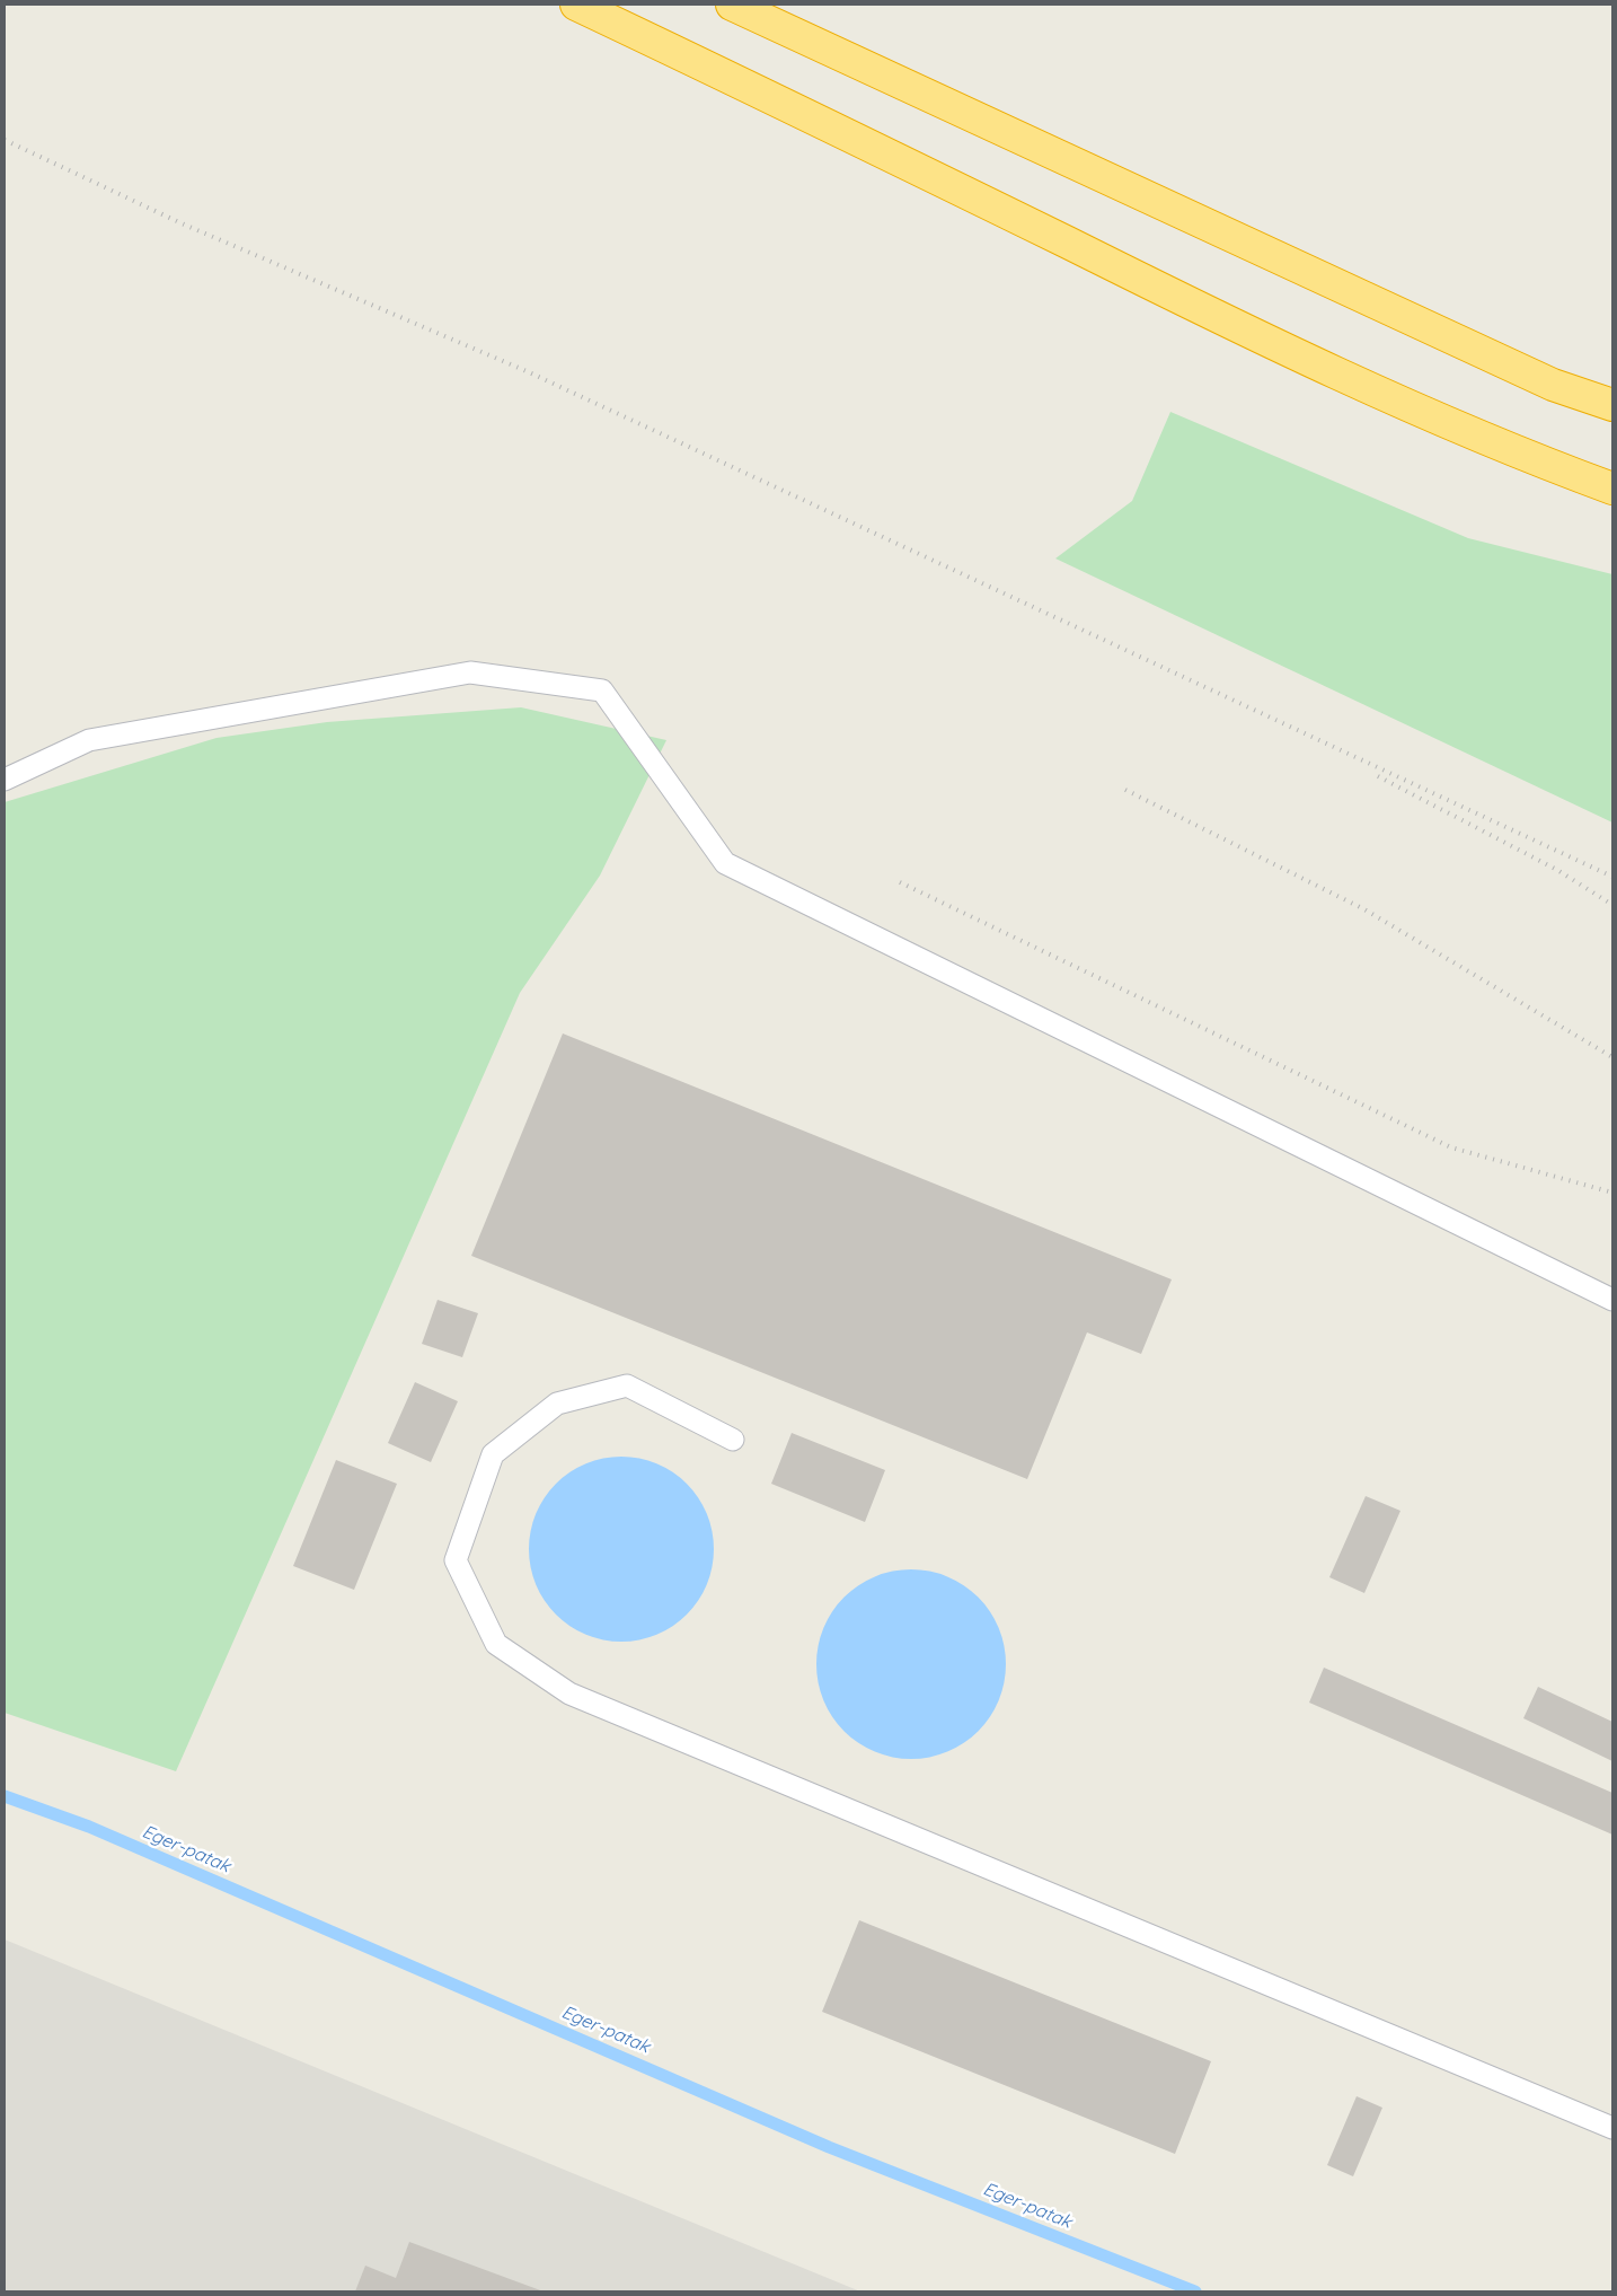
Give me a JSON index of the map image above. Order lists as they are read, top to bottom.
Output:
{
  "water": ["Eger-patak"]
}
